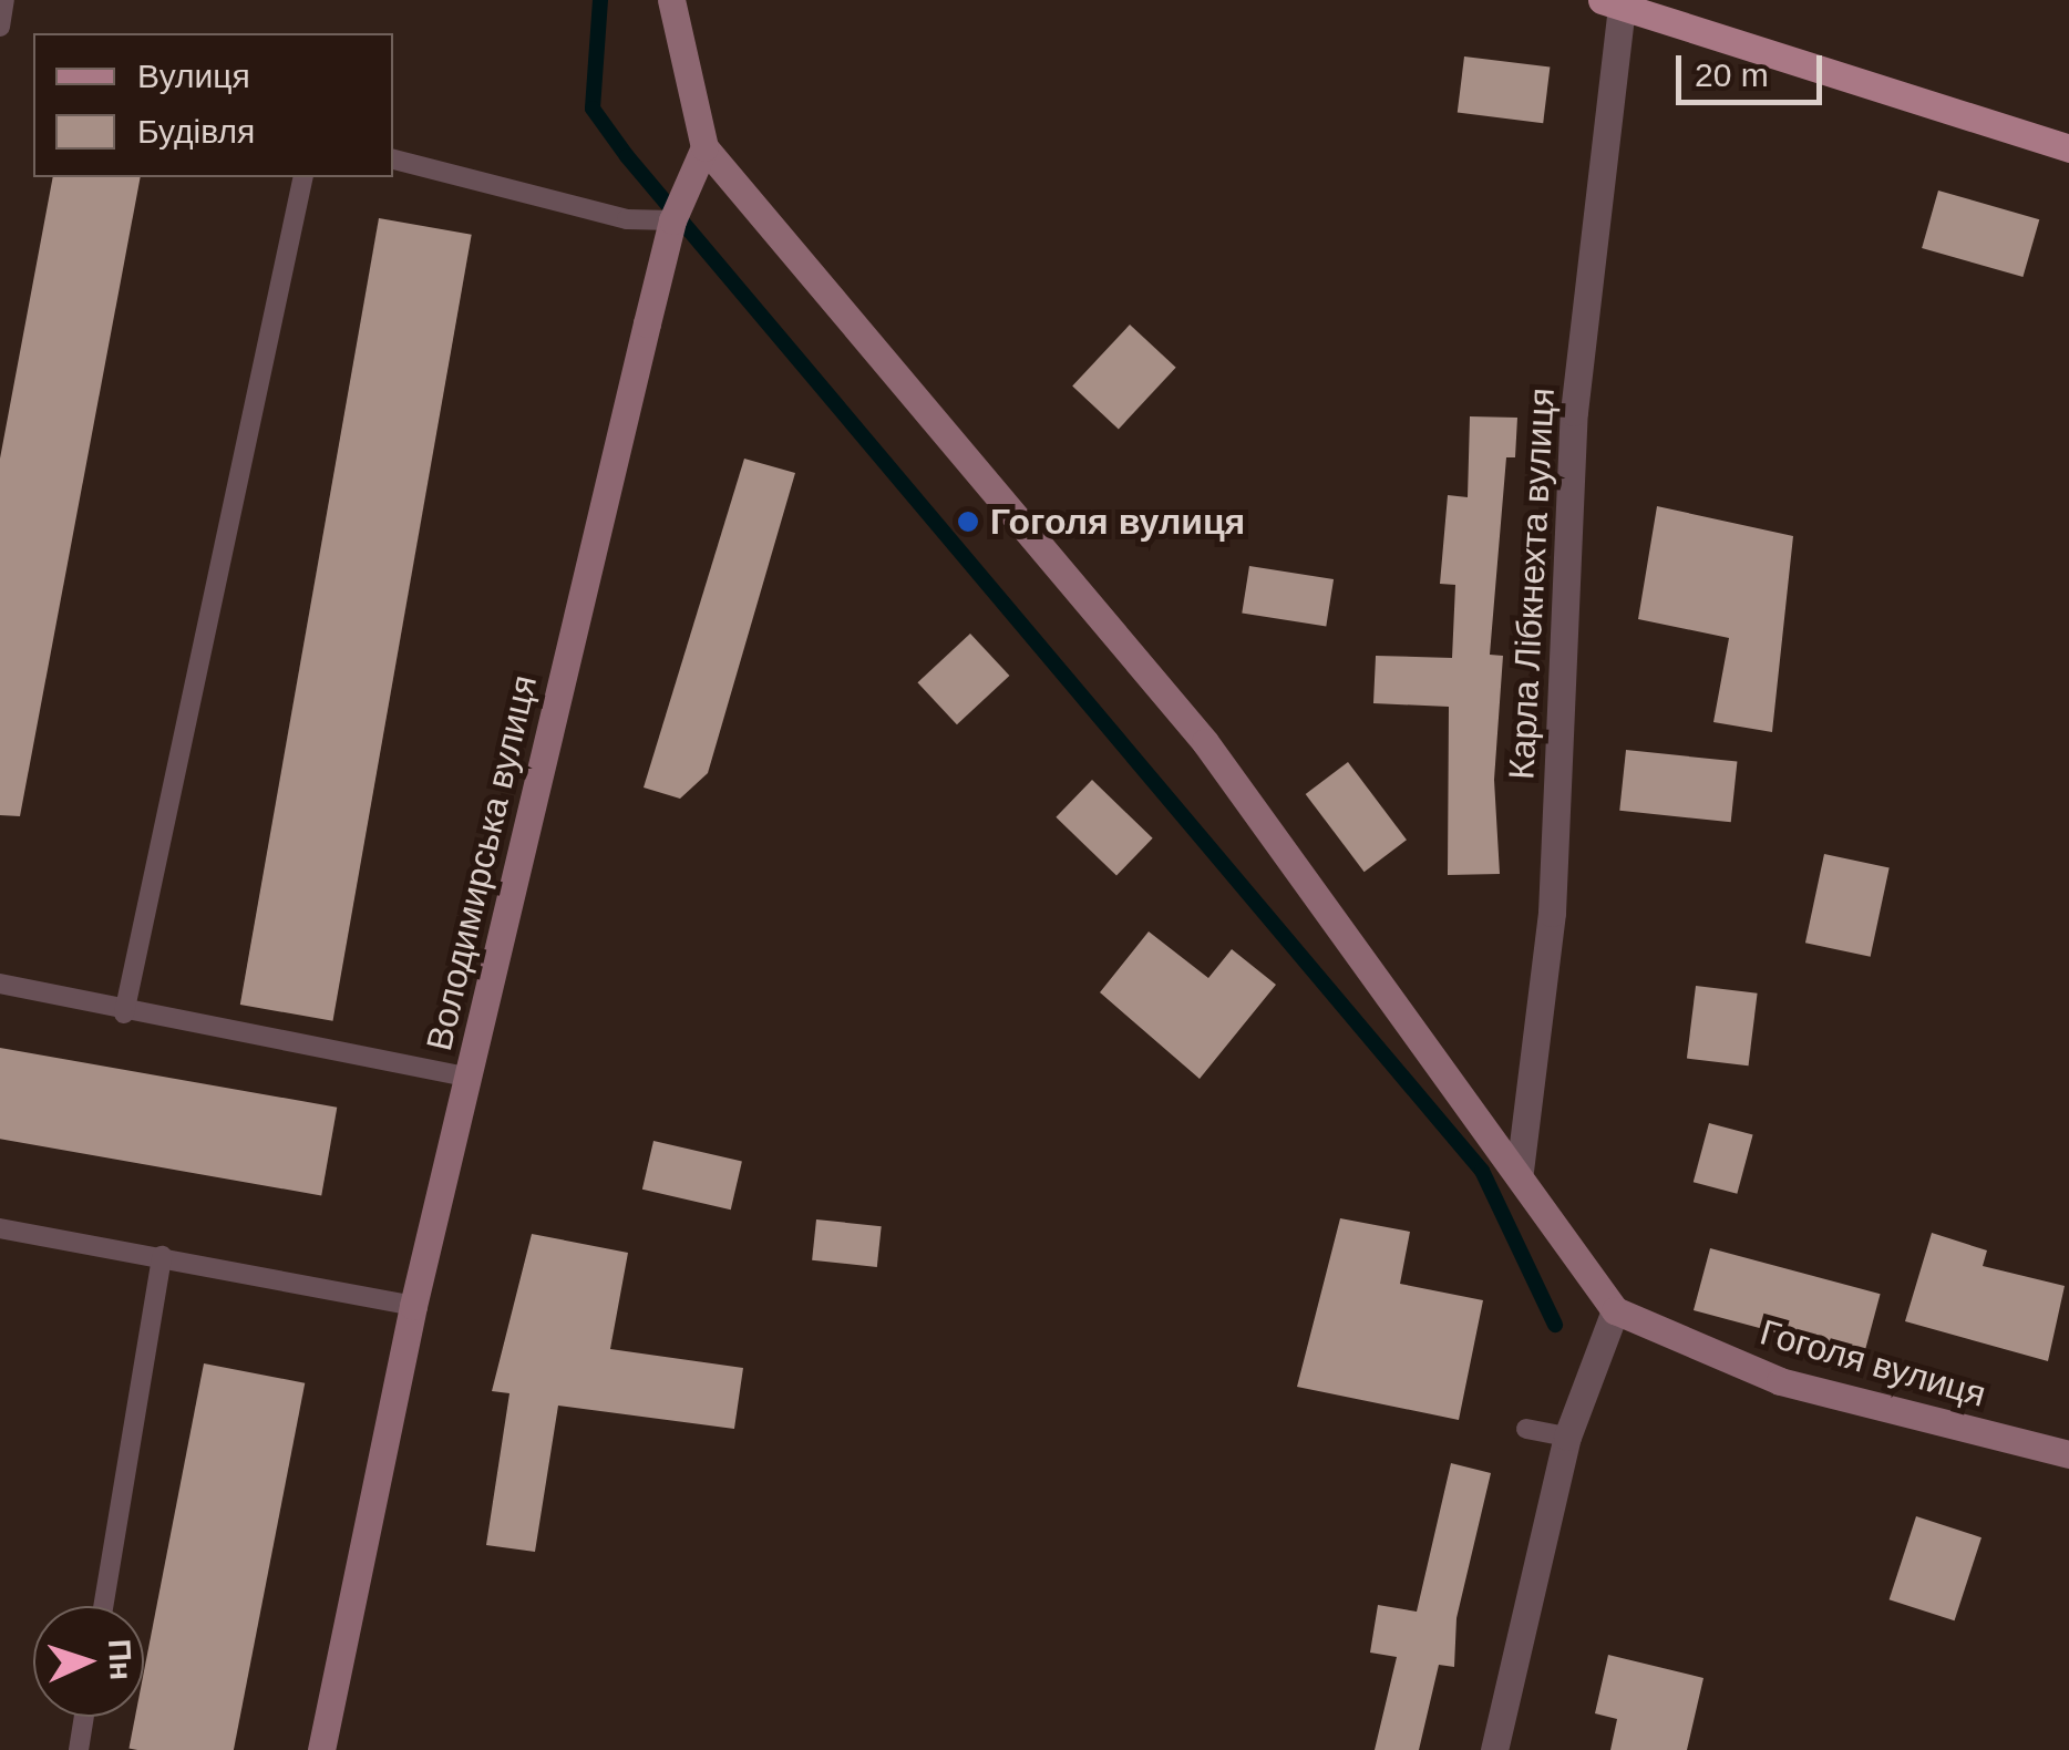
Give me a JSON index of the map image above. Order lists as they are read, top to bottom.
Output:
{
  "streets": {
    "main road": ["Володимирська вулиця", "Гоголя вулиця"],
    "street": ["Карла Лібкнехта вулиця"]
  },
  "places": ["Гоголя вулиця"],
  "legend": ["Вулиця", "Будівля"],
  "scale_bar": "20 m",
  "north": "right"
}
